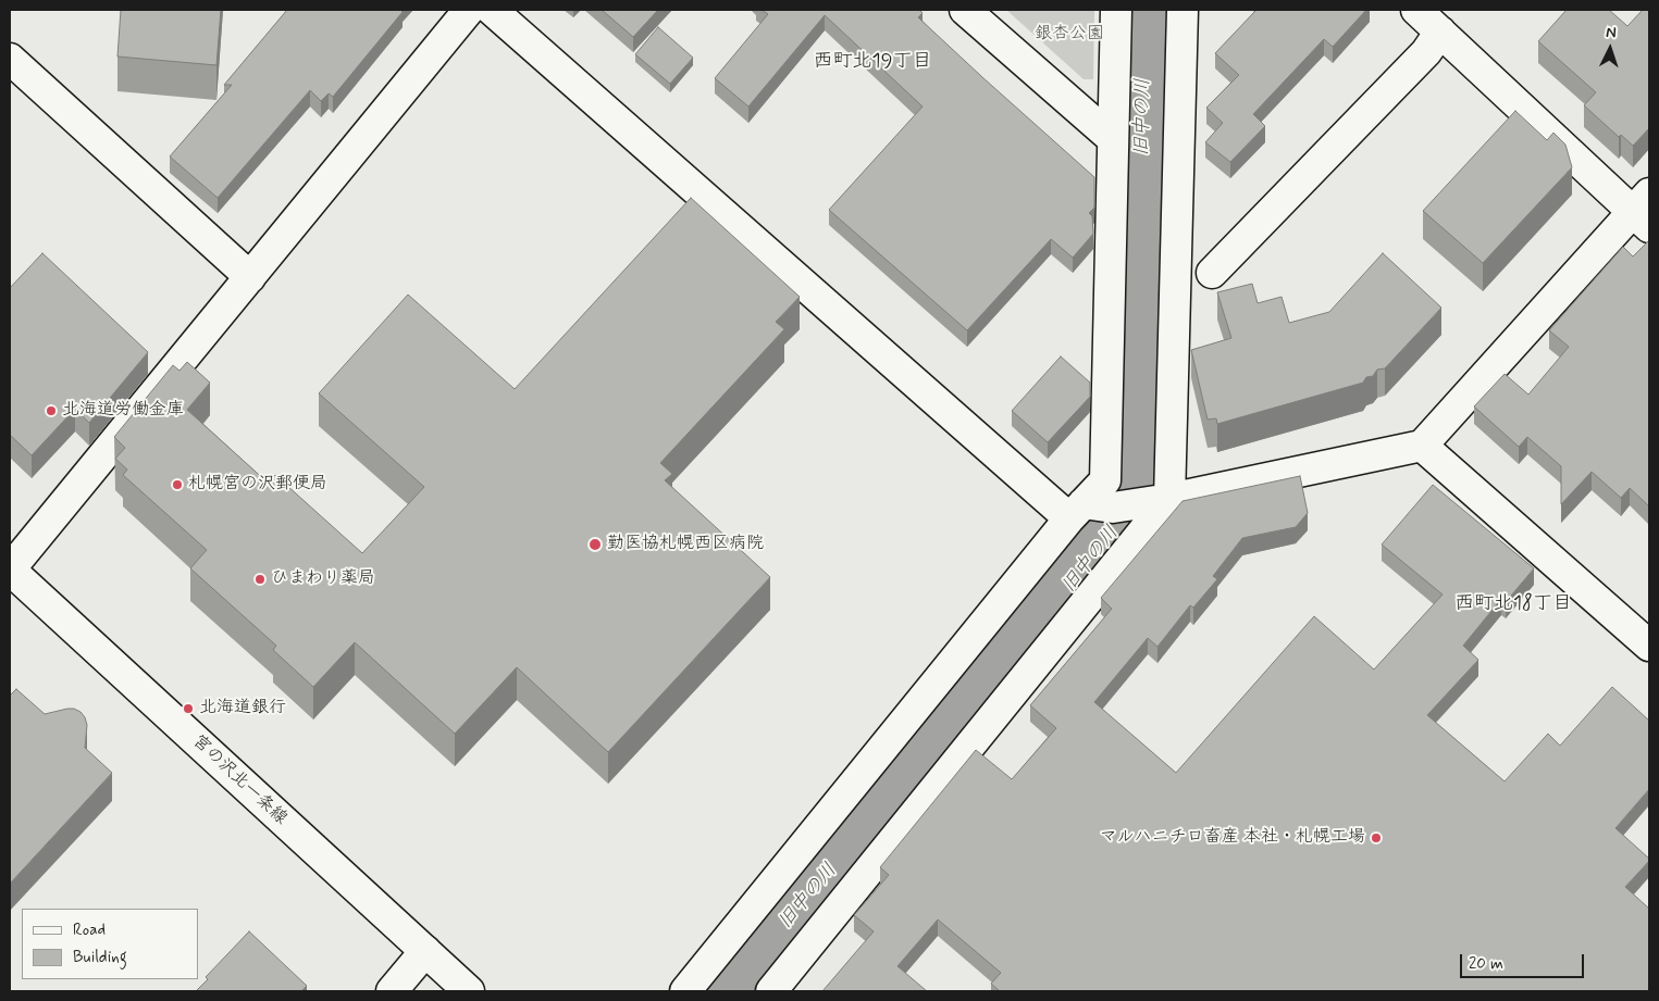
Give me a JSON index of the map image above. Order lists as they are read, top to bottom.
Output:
{
  "streets": {
    "street": ["宮の沢北一条線"]
  },
  "districts": ["西町北19丁目", "西町北18丁目"],
  "water": ["旧中の川"],
  "parks": ["銀杏公園"],
  "places": [
    "北海道労働金庫",
    "札幌宮の沢郵便局",
    "勤医協札幌西区病院",
    "ひまわり薬局",
    "北海道銀行",
    "マルハニチロ畜産 本社・札幌工場"
  ],
  "legend": ["Road", "Building"],
  "scale_bar": "20 m",
  "north": "top"
}
